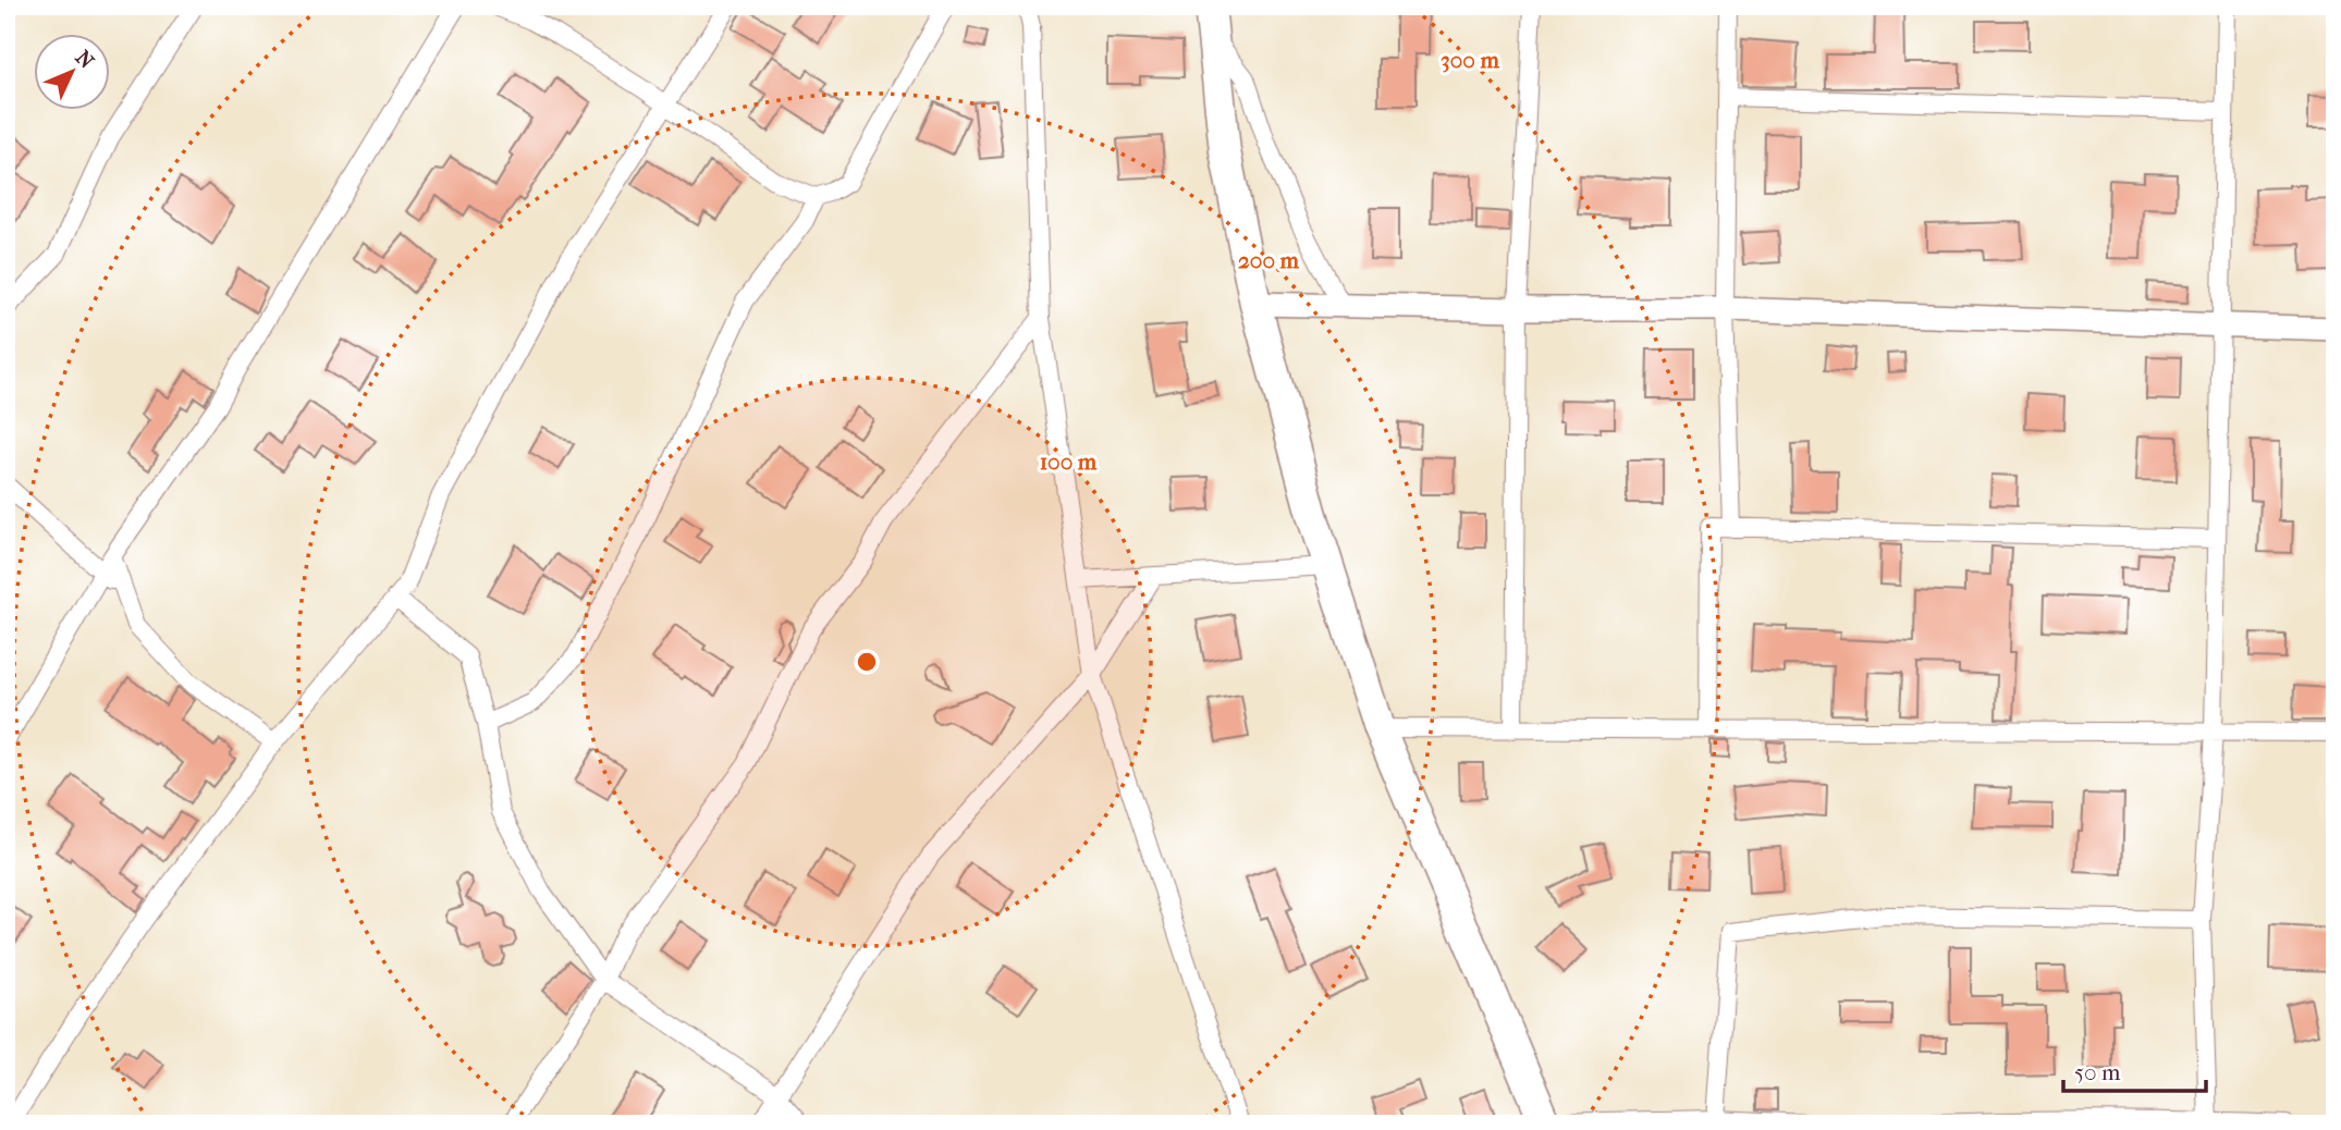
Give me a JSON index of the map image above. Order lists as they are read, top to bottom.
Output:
{
  "scale_bar": "50 m",
  "north": "top right",
  "rings": ["300 m", "200 m", "100 m"]
}
